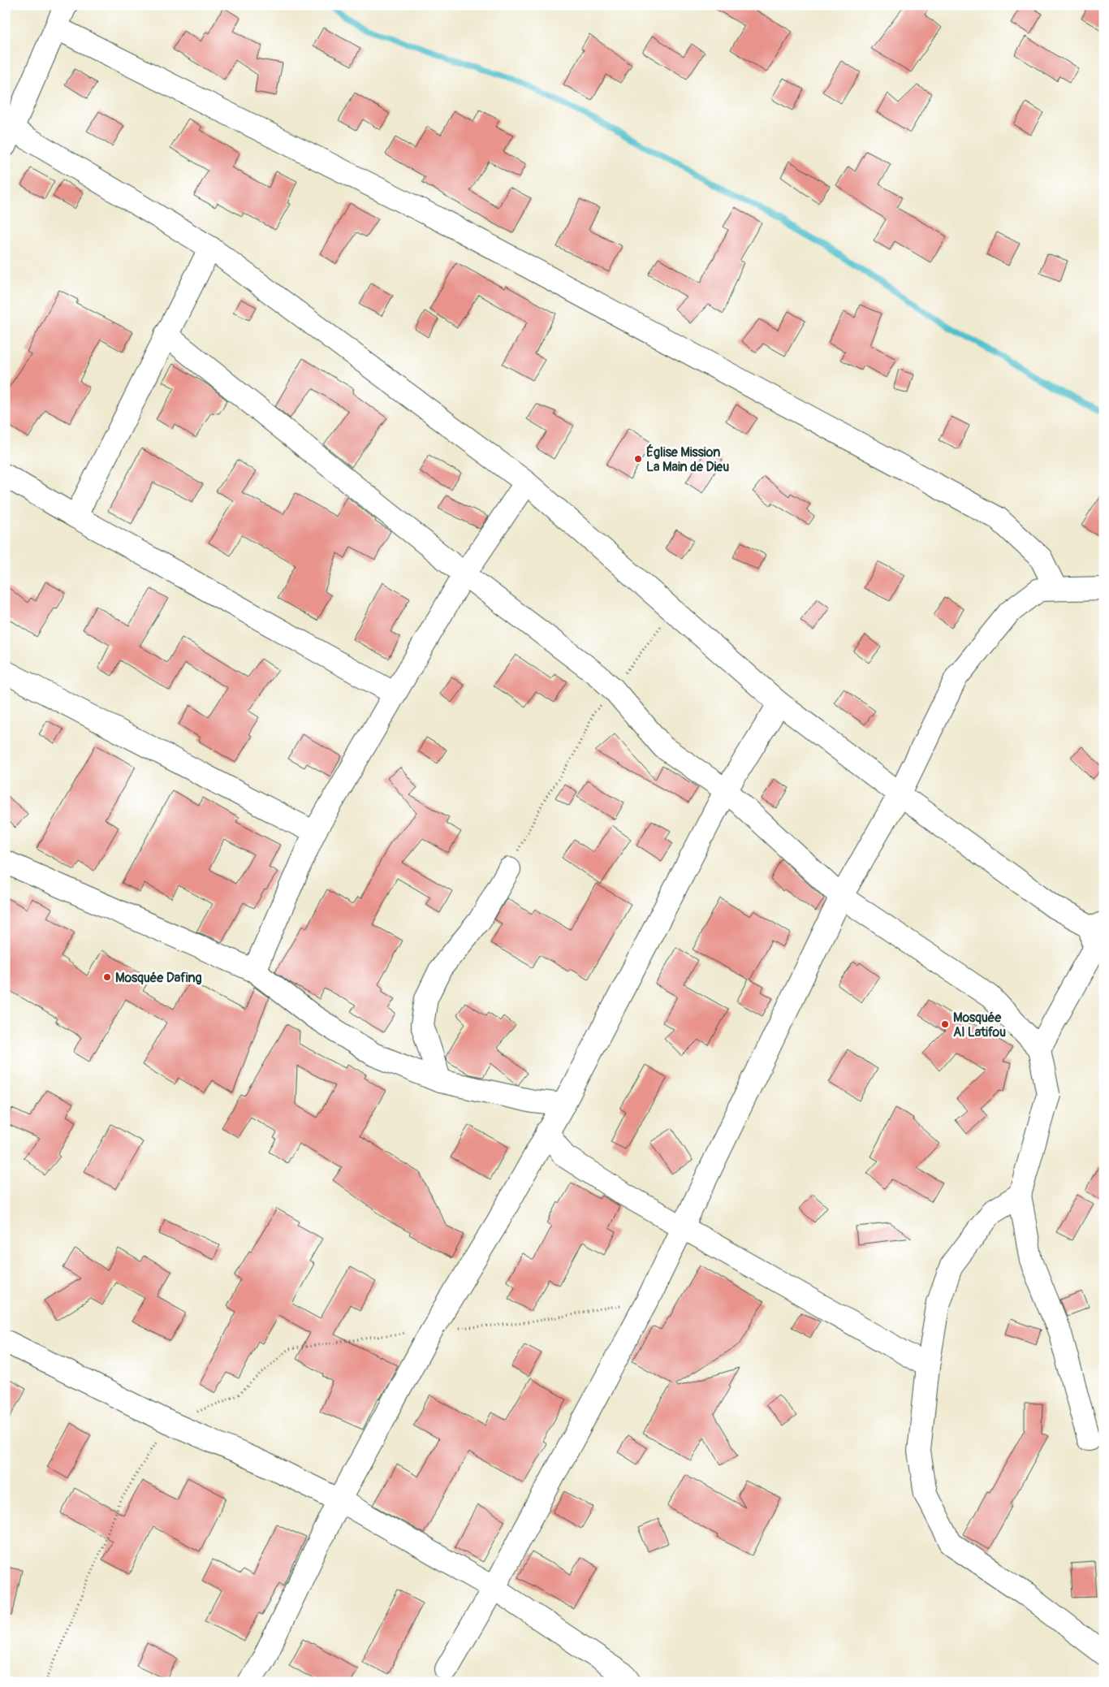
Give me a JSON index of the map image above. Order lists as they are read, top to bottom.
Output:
{
  "places": ["Église Mission La Main de Dieu", "Mosquée Dafing", "Mosquée Al Latifou"]
}
